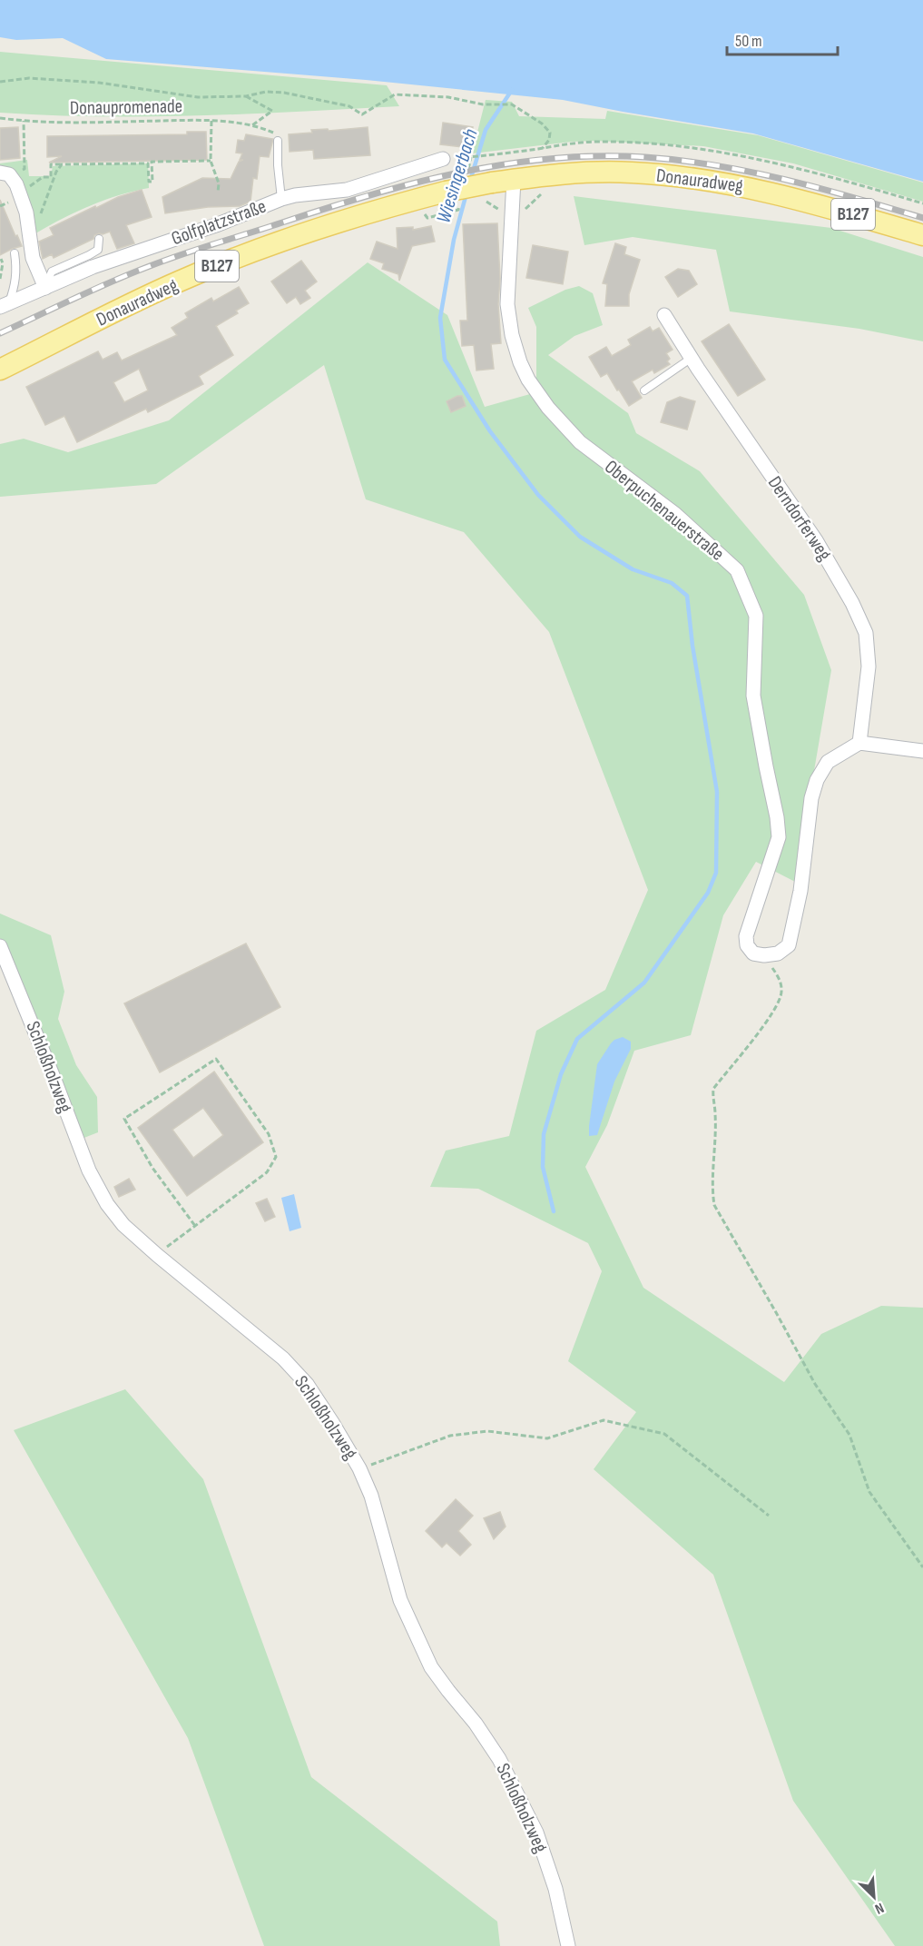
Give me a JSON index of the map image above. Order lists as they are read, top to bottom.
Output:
{
  "streets": {
    "main road": ["B127"],
    "street": [
      "Golfplatzstraße",
      "Oberpuchenauerstraße",
      "Derndorferweg",
      "Schloßholzweg"
    ],
    "path": ["Donaupromenade"]
  },
  "crossings": [
    ["B127", "Oberpuchenauerstraße"]
  ],
  "water": ["Wiesingerbach"],
  "scale_bar": "50 m",
  "north": "bottom right"
}
